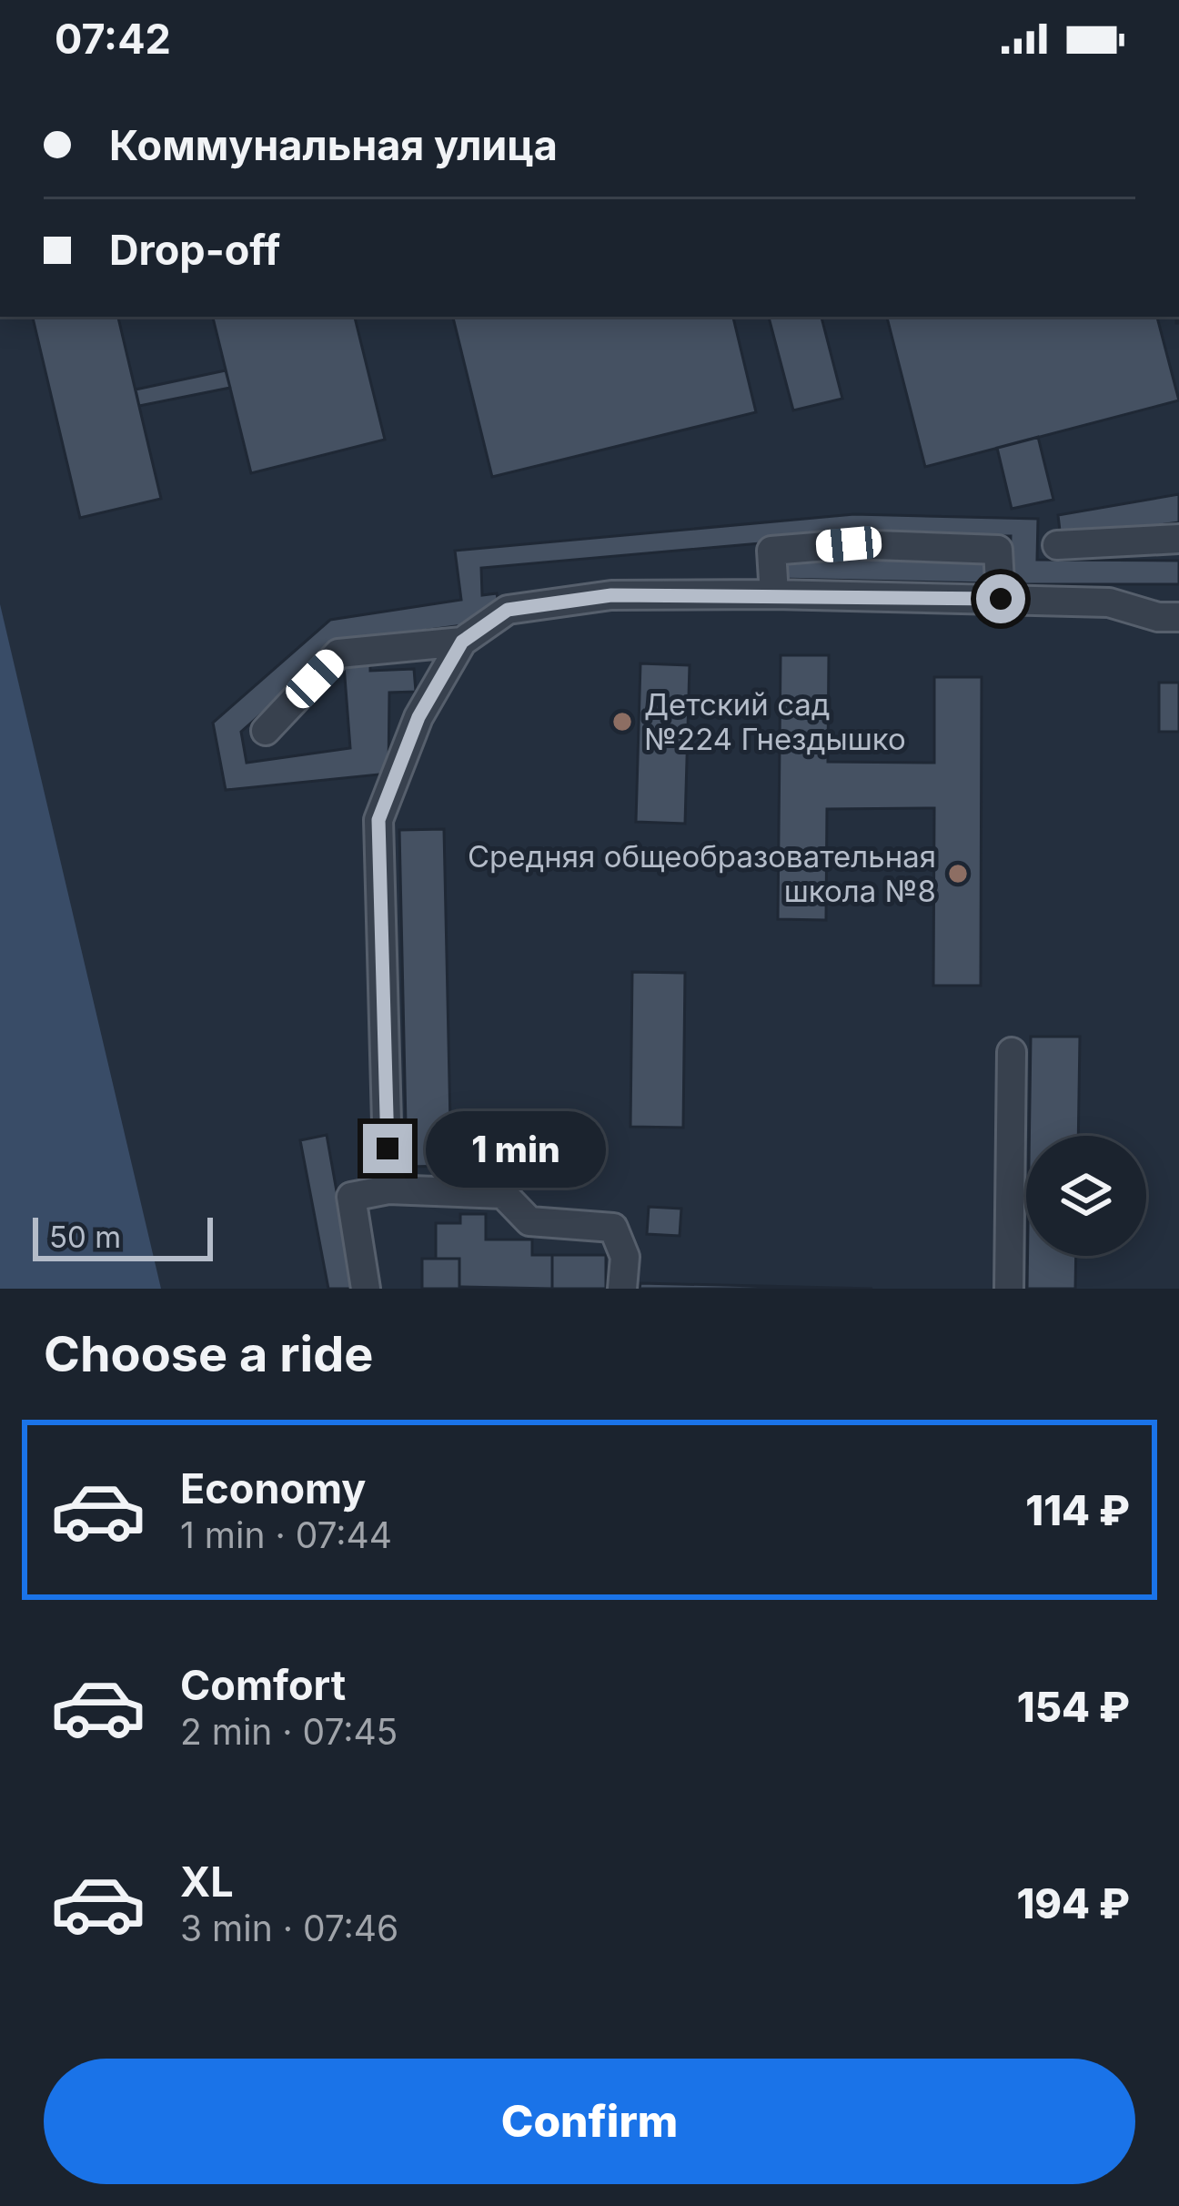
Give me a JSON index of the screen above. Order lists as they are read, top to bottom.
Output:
{
  "places": ["Детский сад №224 Гнездышко", "Средняя общеобразовательная школа №8"],
  "scale_bar": "50 m",
  "page": {
    "status": "07:42",
    "banner": ["Коммунальная улица", "Drop-off"],
    "bubble": "1 min",
    "scale": "50 m",
    "heading": "Choose a ride",
    "list": [
      {
        "name": "Economy",
        "note": "1 min · 07:44",
        "value": "114 ₽"
      },
      {
        "name": "Comfort",
        "note": "2 min · 07:45",
        "value": "154 ₽"
      },
      {
        "name": "XL",
        "note": "3 min · 07:46",
        "value": "194 ₽"
      }
    ],
    "buttons": "Confirm"
  }
}
